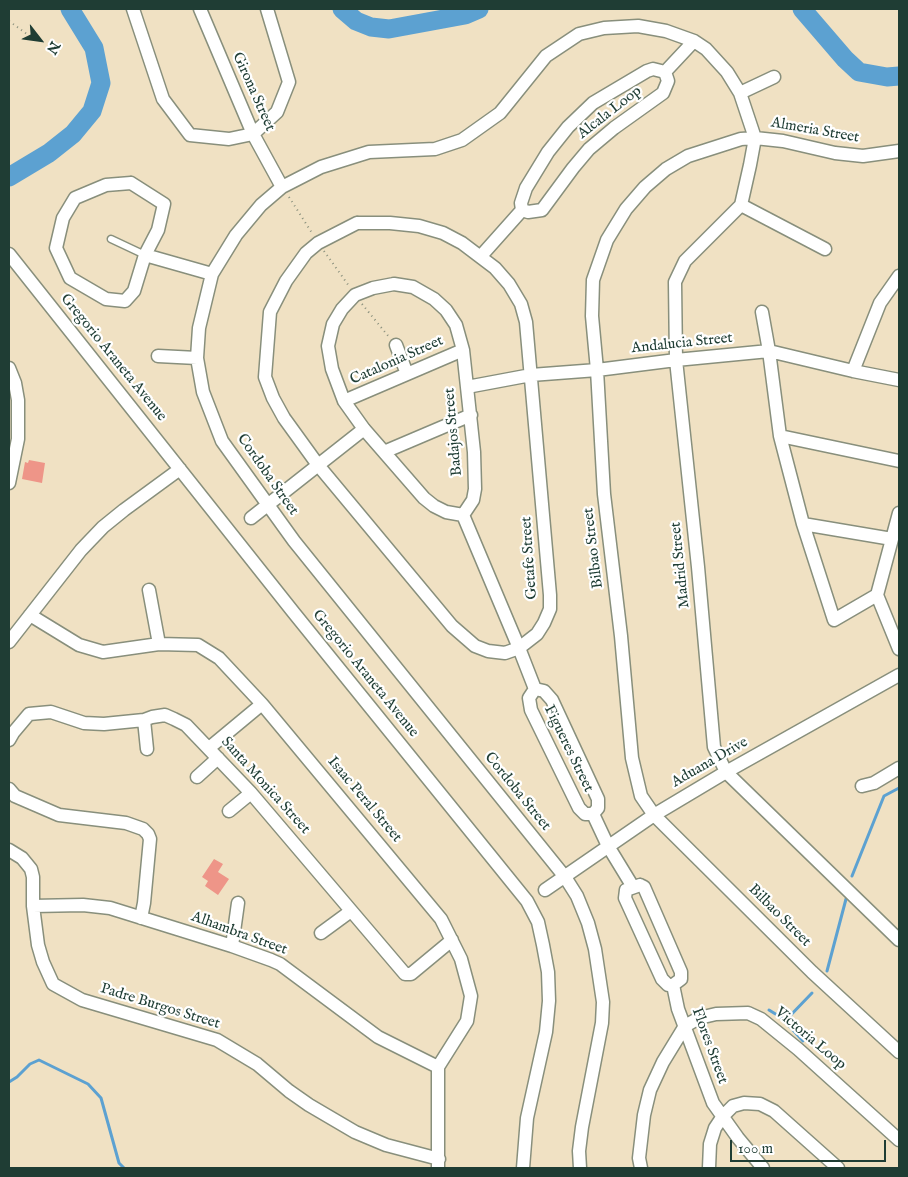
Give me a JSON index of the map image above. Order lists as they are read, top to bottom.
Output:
{
  "streets": {
    "street": [
      "Girona Street",
      "Alcala Loop",
      "Almeria Street",
      "Andalucia Street",
      "Gregorio Araneta Avenue",
      "Catalonia Street",
      "Badajos Street",
      "Cordoba Street",
      "Bilbao Street",
      "Getafe Street",
      "Madrid Street",
      "Figueres Street",
      "Aduana Drive",
      "Santa Monica Street",
      "Isaac Peral Street",
      "Alhambra Street",
      "Padre Burgos Street",
      "Victoria Loop",
      "Flores Street"
    ]
  },
  "crossings": [
    ["Girona Street", "Cordoba Street"],
    ["Alcala Loop", "Getafe Street"],
    ["Almeria Street", "Cordoba Street"],
    ["Almeria Street", "Bilbao Street"],
    ["Andalucia Street", "Badajos Street"],
    ["Andalucia Street", "Bilbao Street"],
    ["Andalucia Street", "Getafe Street"],
    ["Andalucia Street", "Madrid Street"],
    ["Catalonia Street", "Badajos Street"],
    ["Badajos Street", "Figueres Street"],
    ["Cordoba Street", "Bilbao Street"],
    ["Cordoba Street", "Aduana Drive"],
    ["Bilbao Street", "Aduana Drive"],
    ["Getafe Street", "Figueres Street"],
    ["Madrid Street", "Aduana Drive"],
    ["Figueres Street", "Aduana Drive"],
    ["Figueres Street", "Flores Street"],
    ["Aduana Drive", "Flores Street"],
    ["Santa Monica Street", "Isaac Peral Street"],
    ["Isaac Peral Street", "Alhambra Street"],
    ["Alhambra Street", "Padre Burgos Street"],
    ["Victoria Loop", "Flores Street"]
  ],
  "scale_bar": "100 m",
  "north": "bottom right"
}
